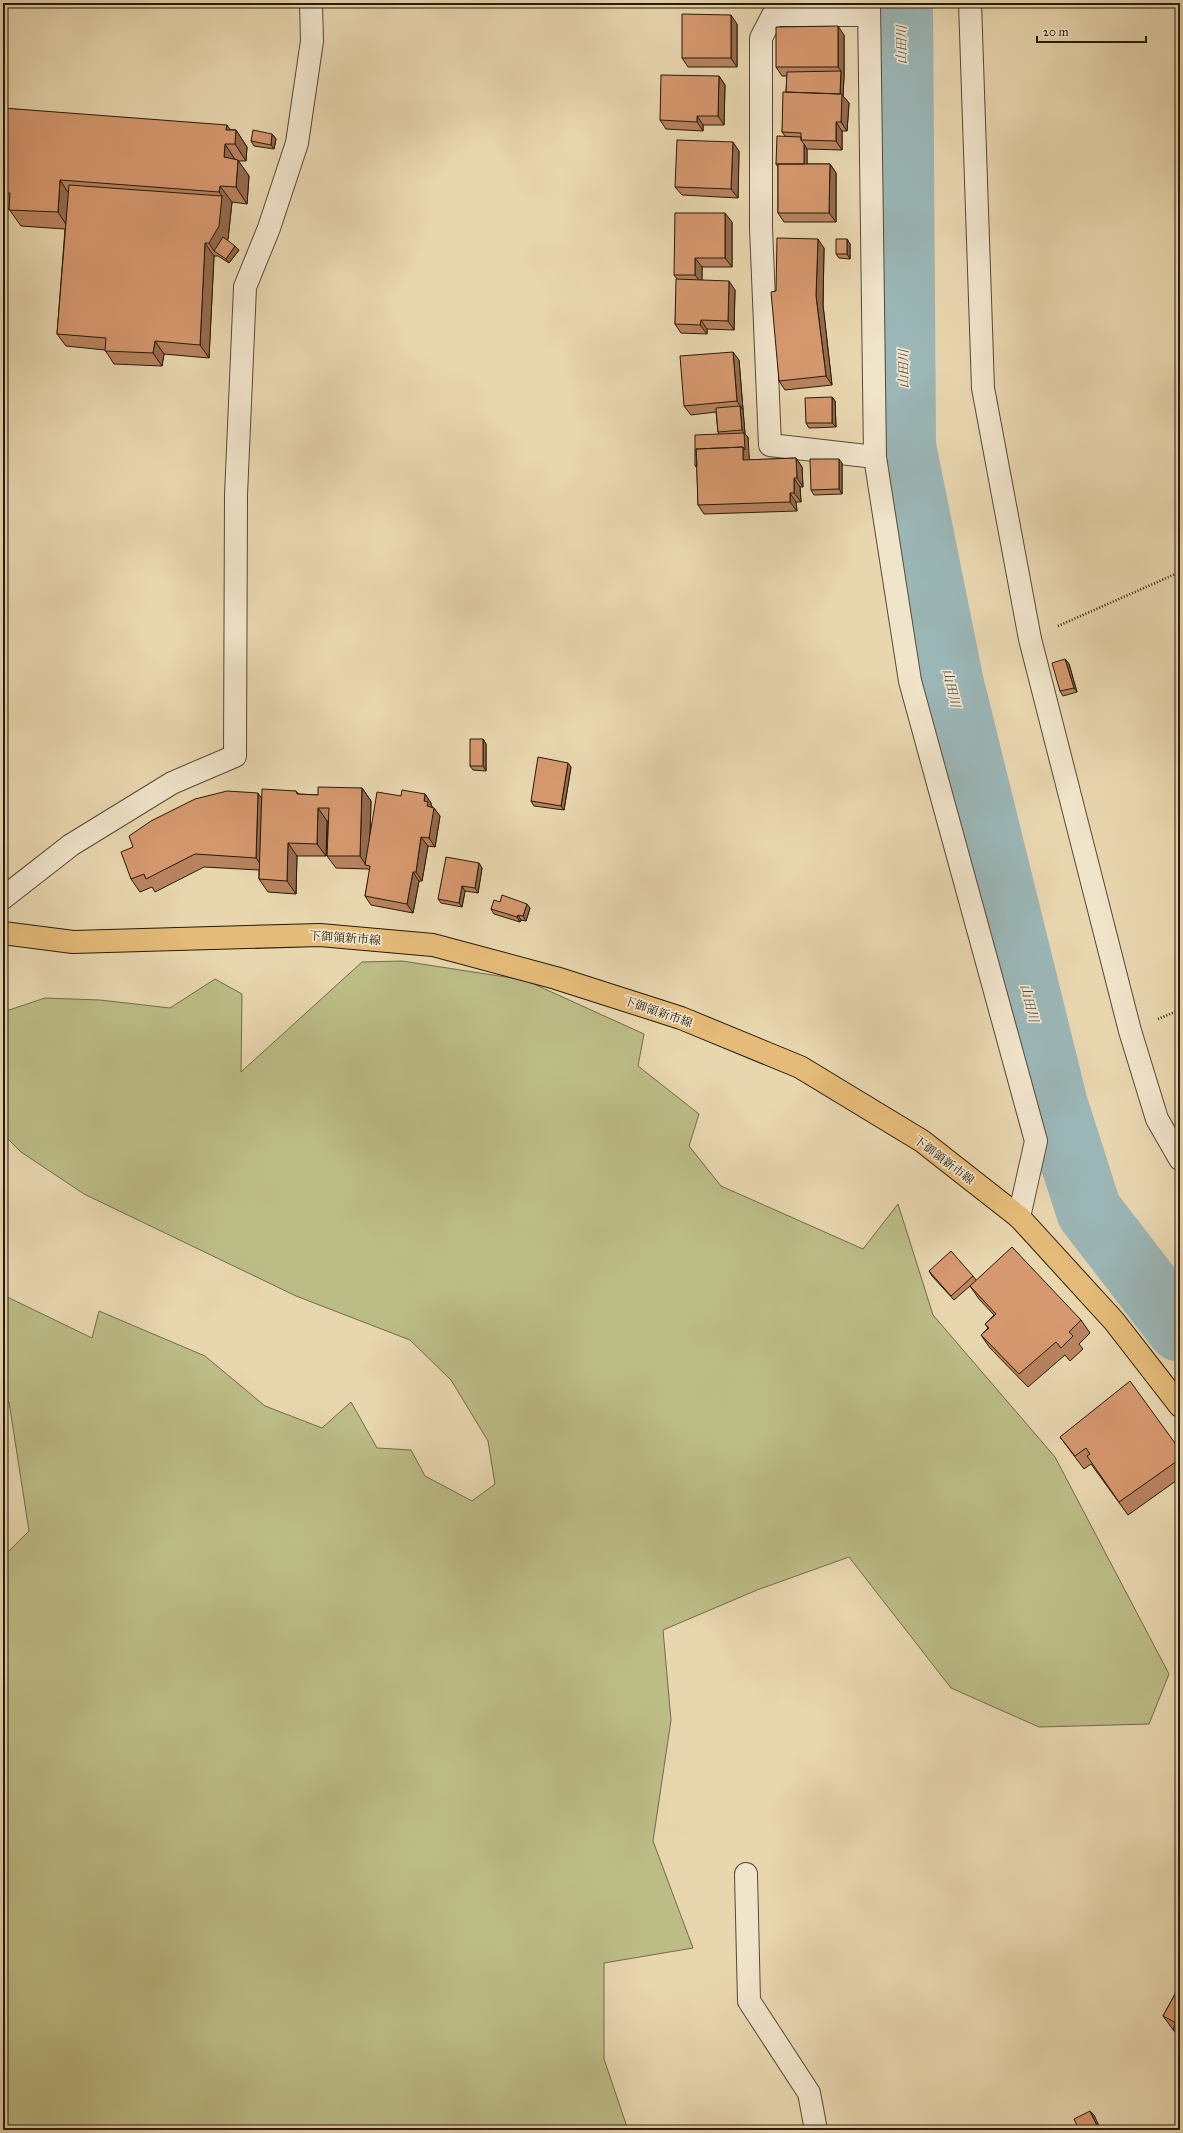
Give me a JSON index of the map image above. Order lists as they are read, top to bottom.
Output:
{
  "streets": {
    "main road": ["下御領新市線"]
  },
  "water": ["山田川"],
  "scale_bar": "20 m"
}
